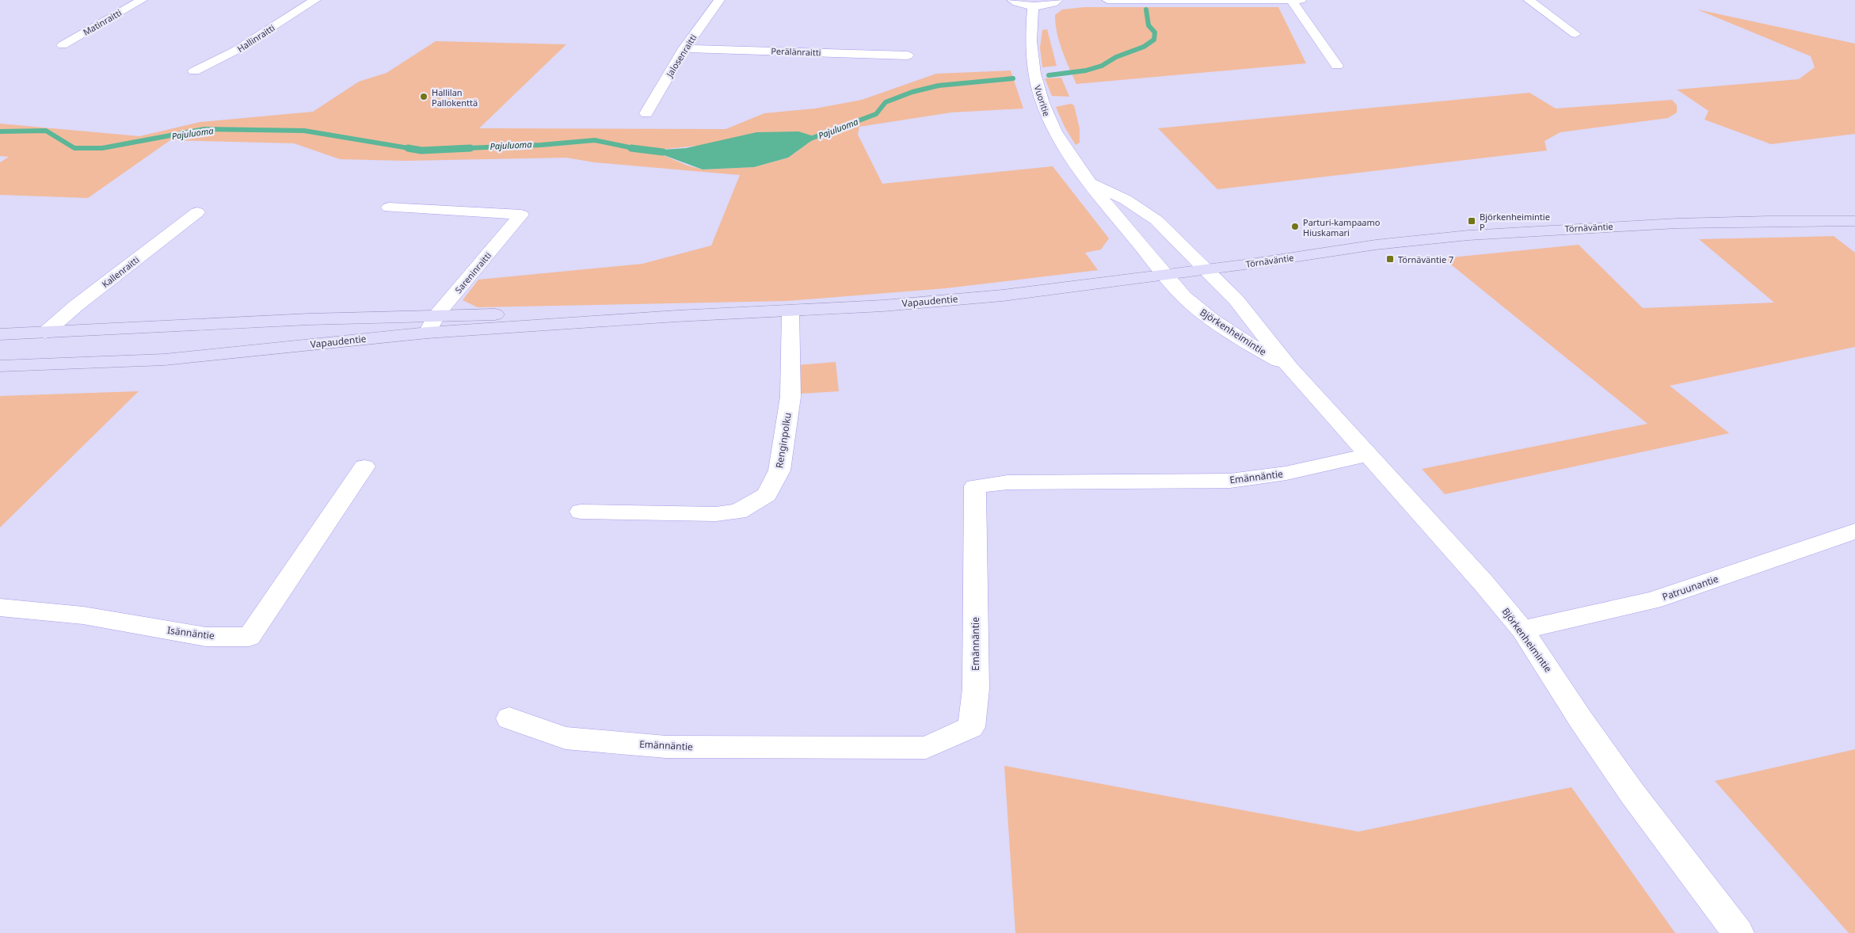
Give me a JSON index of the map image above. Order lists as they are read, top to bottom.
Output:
{
  "streets": {
    "main road": ["Törnäväntie", "Vapaudentie"],
    "street": [
      "Matinraitti",
      "Hallinraitti",
      "Perälänraitti",
      "Jalosenraitti",
      "Vuoritie",
      "Kallenraitti",
      "Sareninraitti",
      "Björkenheimintie",
      "Renginpolku",
      "Emännäntie",
      "Patruunantie",
      "Isännäntie"
    ]
  },
  "crossings": [
    ["Perälänraitti", "Jalosenraitti"],
    ["Vuoritie", "Törnäväntie"],
    ["Vuoritie", "Vapaudentie"],
    ["Vuoritie", "Björkenheimintie"],
    ["Törnäväntie", "Vapaudentie"],
    ["Törnäväntie", "Björkenheimintie"],
    ["Kallenraitti", "Vapaudentie"],
    ["Sareninraitti", "Vapaudentie"],
    ["Vapaudentie", "Björkenheimintie"],
    ["Vapaudentie", "Renginpolku"],
    ["Björkenheimintie", "Emännäntie"],
    ["Björkenheimintie", "Patruunantie"]
  ],
  "water": ["Pajuluoma"],
  "places": {
    "other": ["Hallilan Pallokenttä", "Parturi-kampaamo Hiuskamari"],
    "transit": ["Björkenheimintie P", "Törnäväntie 7"]
  }
}
